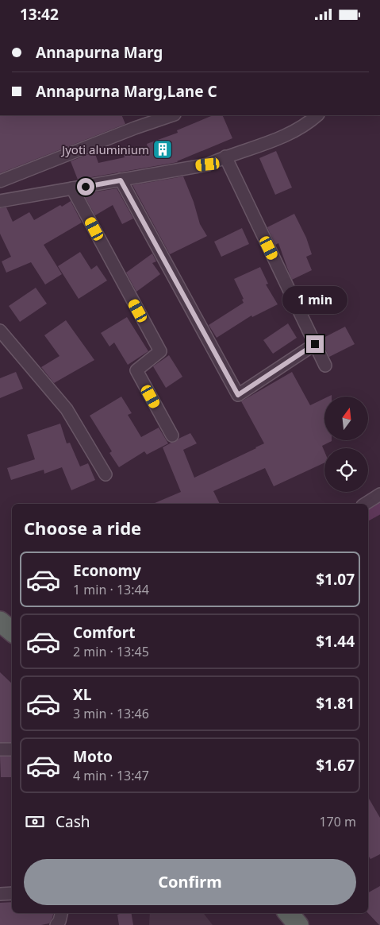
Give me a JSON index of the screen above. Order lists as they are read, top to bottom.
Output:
{
  "places": {
    "building": ["Jyoti aluminium"]
  },
  "north": "top",
  "page": {
    "status": "13:42",
    "banner": ["Annapurna Marg", "Annapurna Marg,Lane C"],
    "bubble": "1 min",
    "heading": "Choose a ride",
    "list": [
      {
        "name": "Economy",
        "note": "1 min · 13:44",
        "value": "$1.07"
      },
      {
        "name": "Comfort",
        "note": "2 min · 13:45",
        "value": "$1.44"
      },
      {
        "name": "XL",
        "note": "3 min · 13:46",
        "value": "$1.81"
      },
      {
        "name": "Moto",
        "note": "4 min · 13:47",
        "value": "$1.67"
      }
    ],
    "pay": ["Cash", "170 m"],
    "buttons": "Confirm"
  }
}
